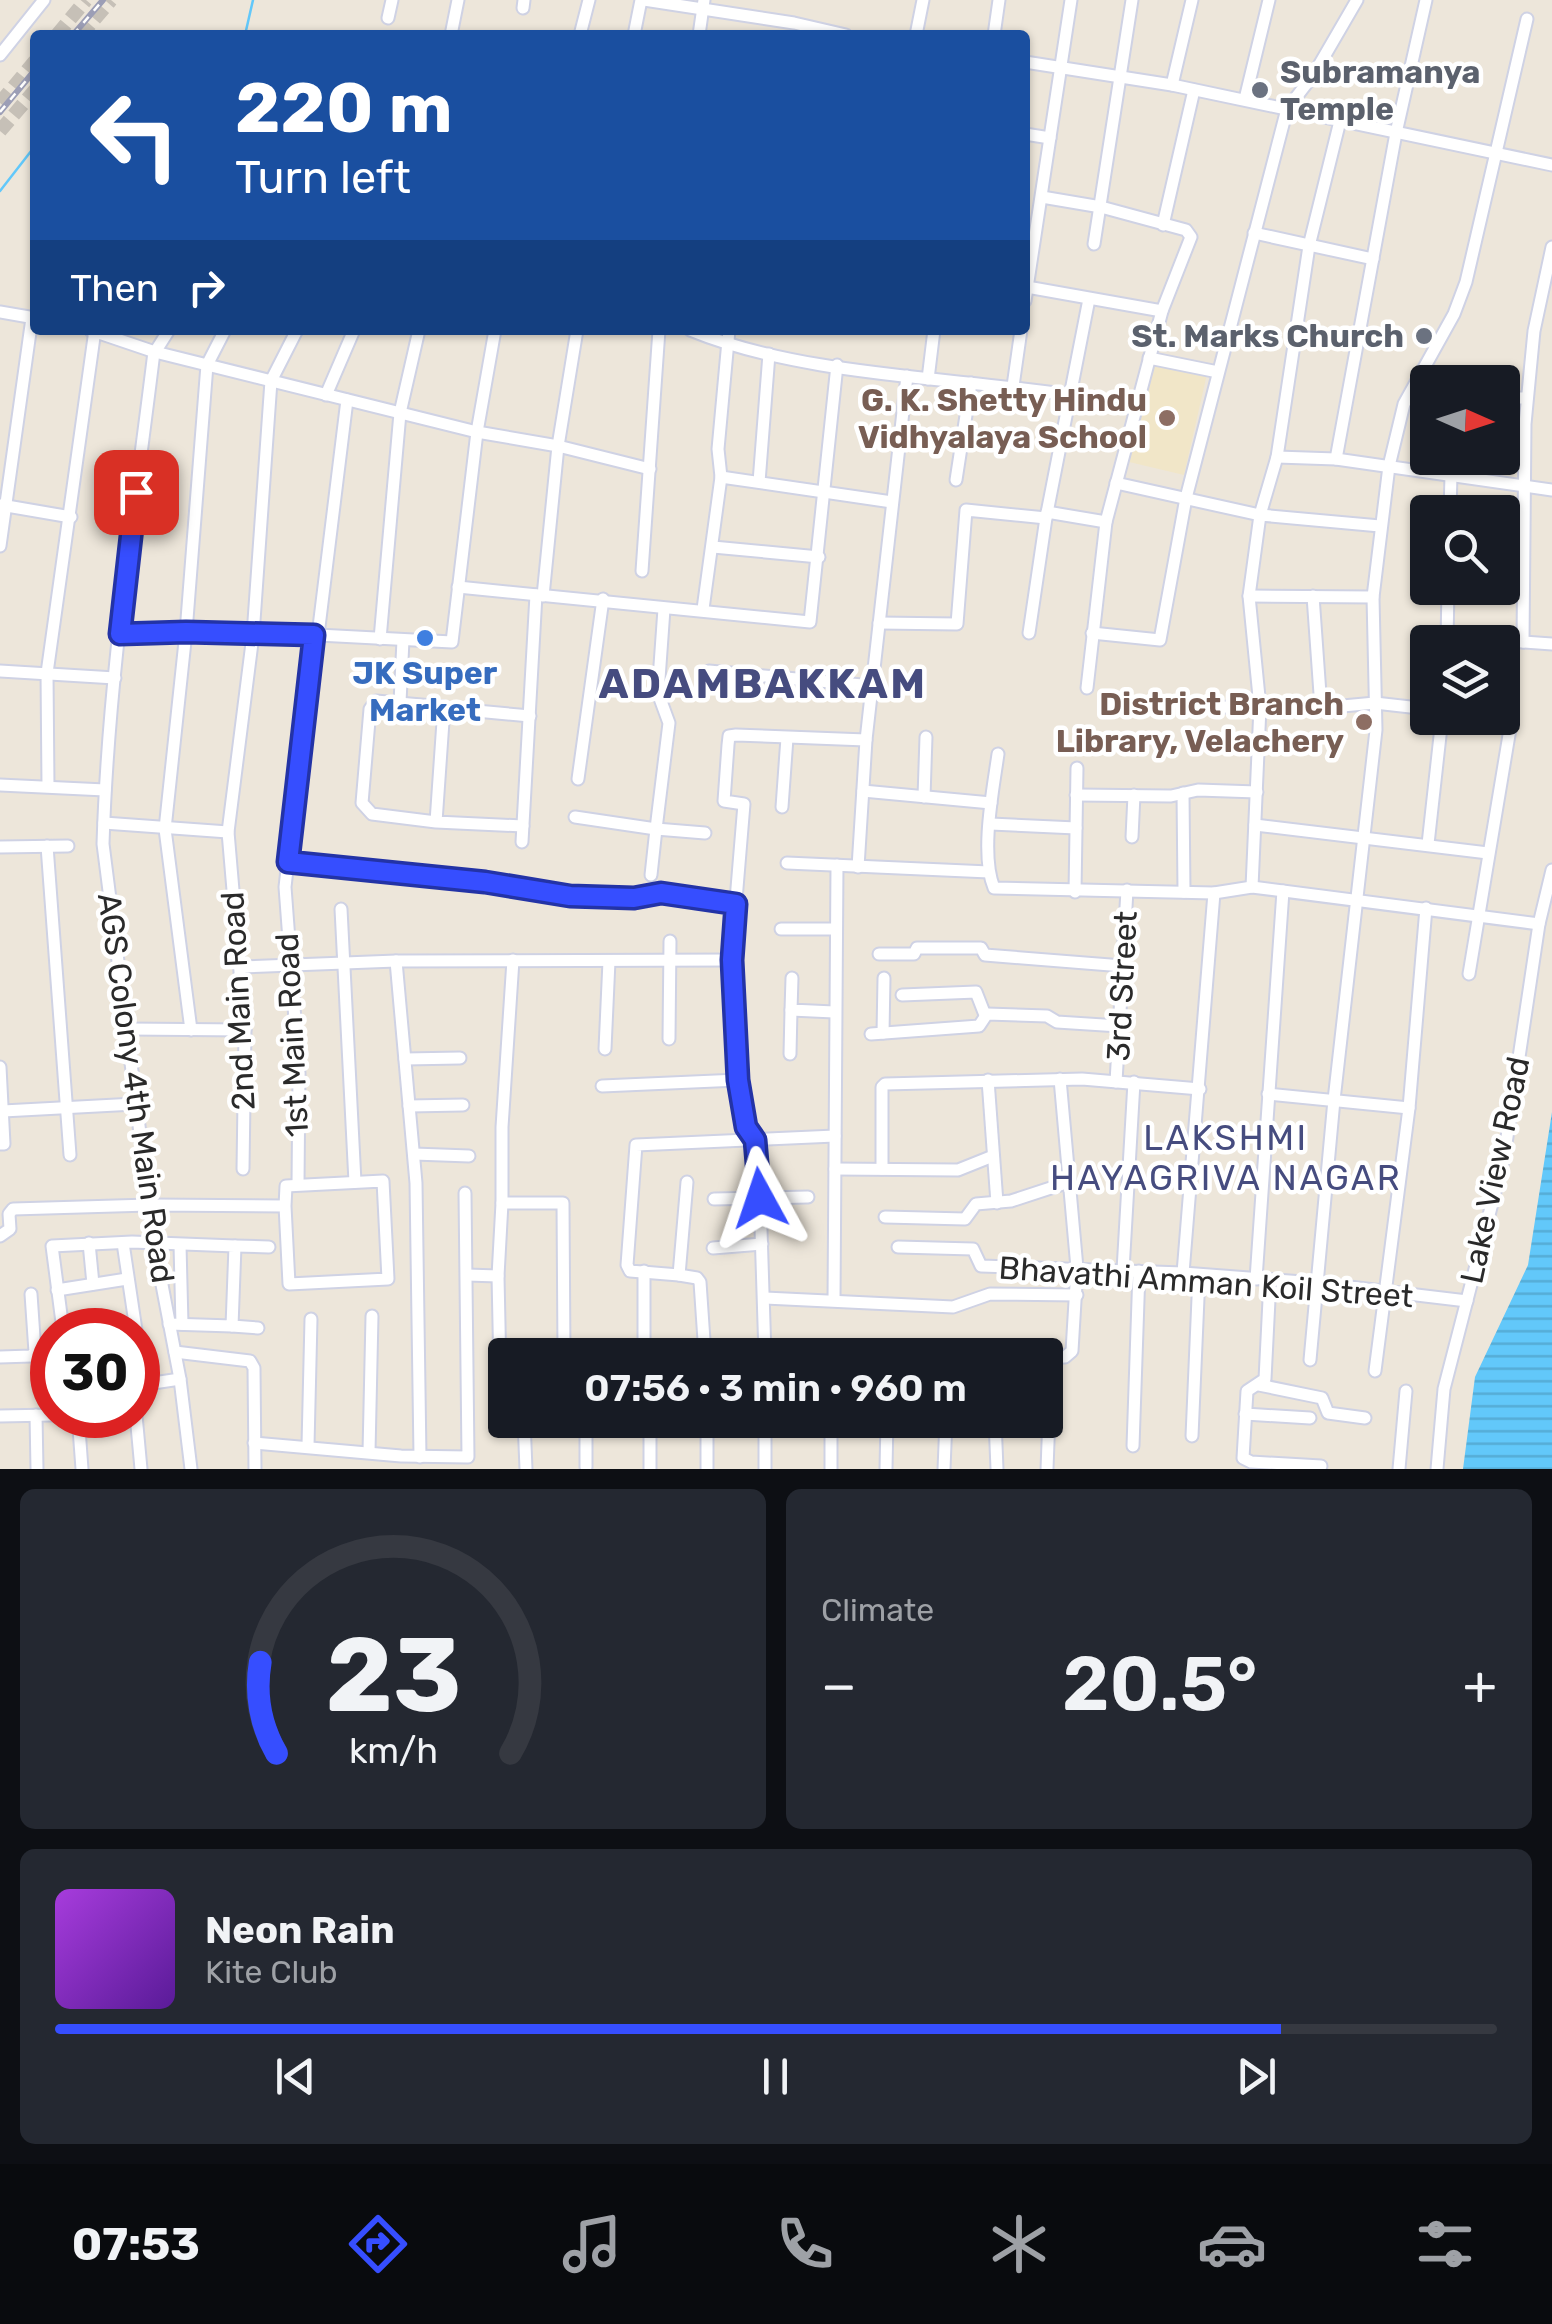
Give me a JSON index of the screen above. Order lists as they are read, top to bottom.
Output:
{
  "streets": {
    "street": [
      "3rd Street",
      "2nd Main Road",
      "1st Main Road",
      "AGS Colony 4th Main Road",
      "Lake View Road",
      "Bhavathi Amman Koil Street"
    ]
  },
  "crossings": [
    ["3rd Street", "Bhavathi Amman Koil Street"],
    ["Lake View Road", "Bhavathi Amman Koil Street"]
  ],
  "districts": ["ADAMBAKKAM", "LAKSHMI HAYAGRIVA NAGAR"],
  "places": [
    "Subramanya Temple",
    "St. Marks Church",
    "G. K. Shetty Hindu Vidhyalaya School",
    "JK Super Market",
    "District Branch Library, Velachery"
  ],
  "north": "right",
  "page": {
    "turn": ["220 m", "Turn left"],
    "then": "Then",
    "limit": "30",
    "trip": "07:56 · 3 min · 960 m",
    "tile": "Climate",
    "heat": ["−", "20.5°", "+"],
    "song": ["Neon Rain", "Kite Club"],
    "tabs": "07:53",
    "gauge": ["23", "km/h"]
  }
}
